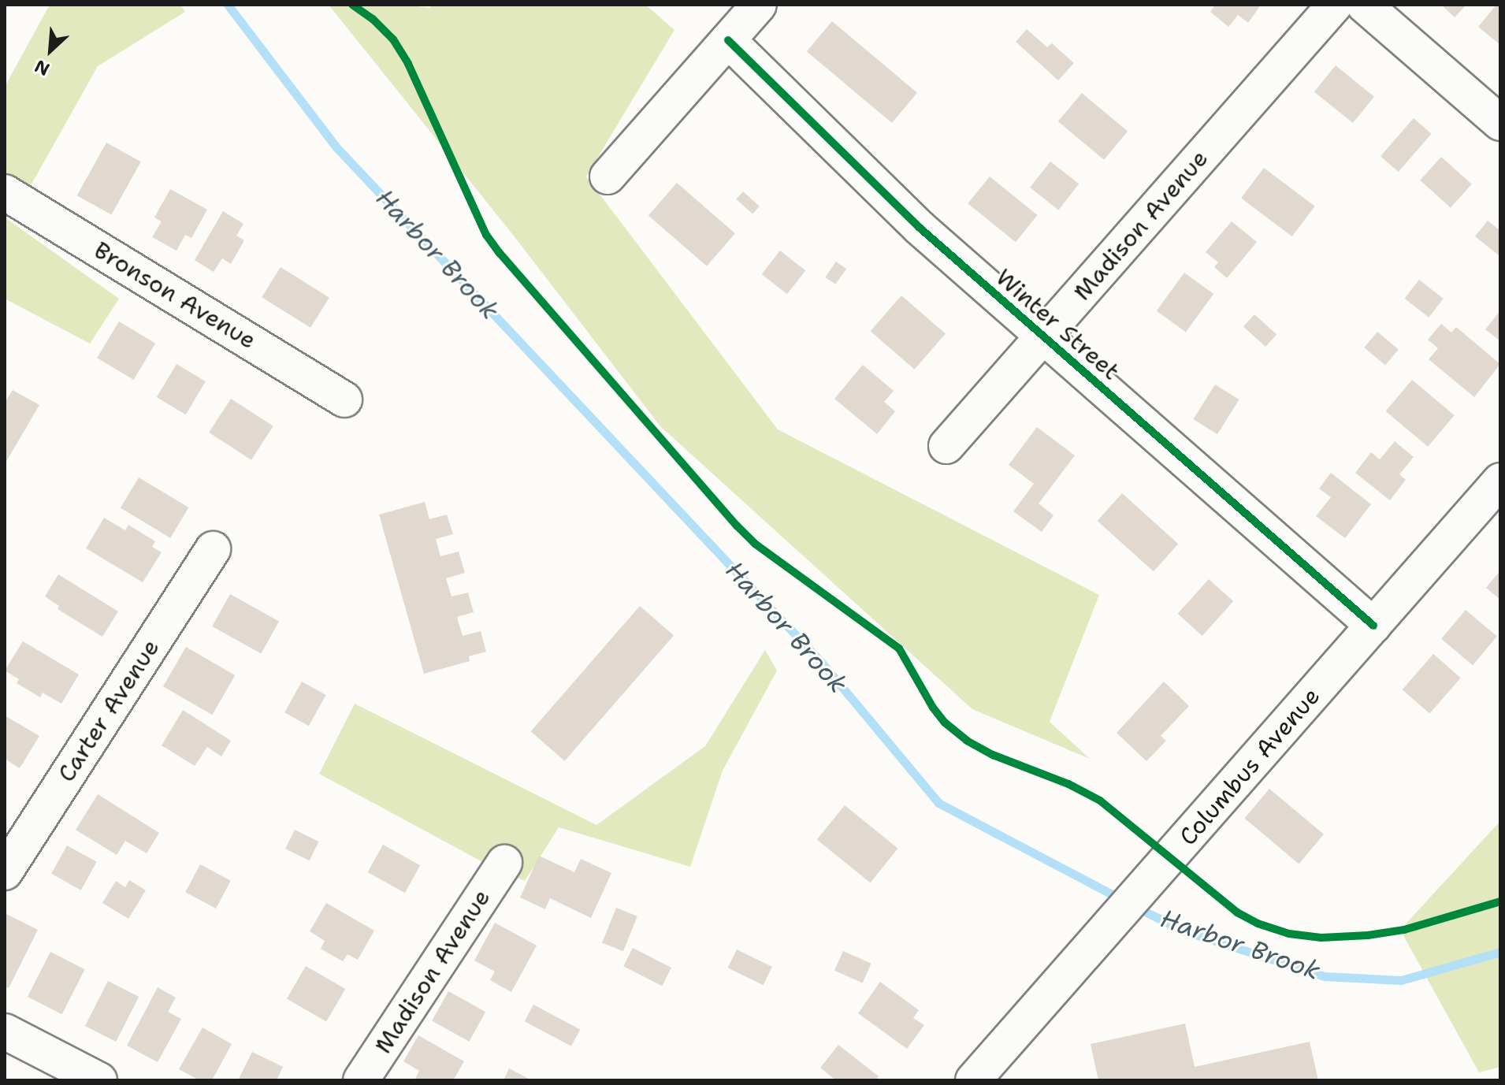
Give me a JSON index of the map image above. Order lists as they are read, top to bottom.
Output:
{
  "streets": {
    "street": [
      "Madison Avenue",
      "Bronson Avenue",
      "Winter Street",
      "Carter Avenue",
      "Columbus Avenue"
    ]
  },
  "crossings": [
    ["Madison Avenue", "Winter Street"],
    ["Winter Street", "Columbus Avenue"]
  ],
  "water": ["Harbor Brook"],
  "north": "bottom left"
}
